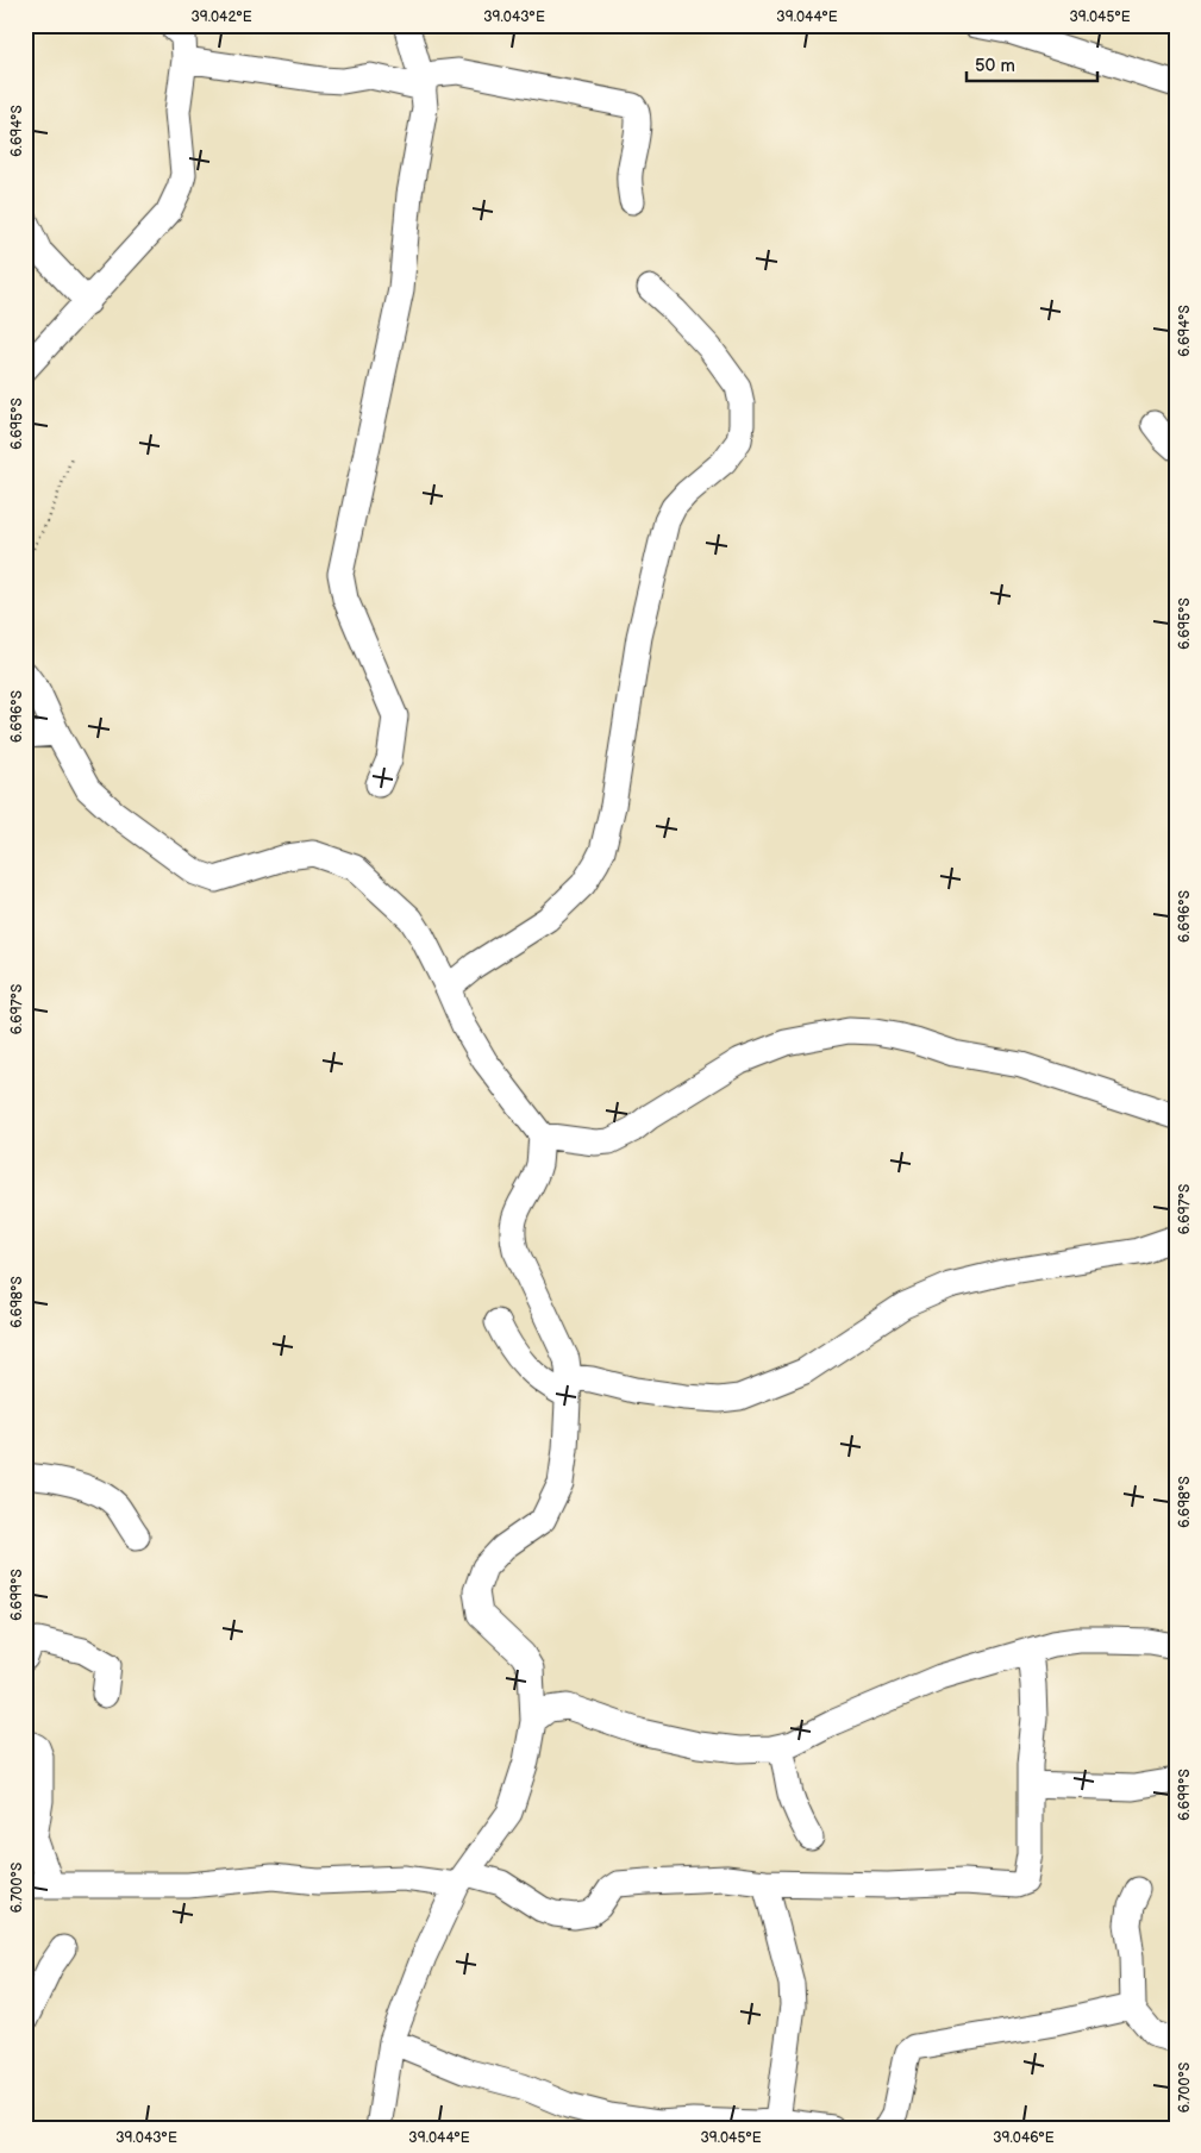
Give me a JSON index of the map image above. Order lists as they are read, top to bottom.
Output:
{
  "scale_bar": "50 m",
  "coordinates": [
    "39.042°E",
    "39.043°E",
    "39.044°E",
    "39.045°E",
    "6.694°S",
    "6.695°S",
    "6.696°S",
    "6.697°S",
    "6.698°S",
    "6.699°S",
    "6.700°S",
    "39.046°E"
  ]
}
